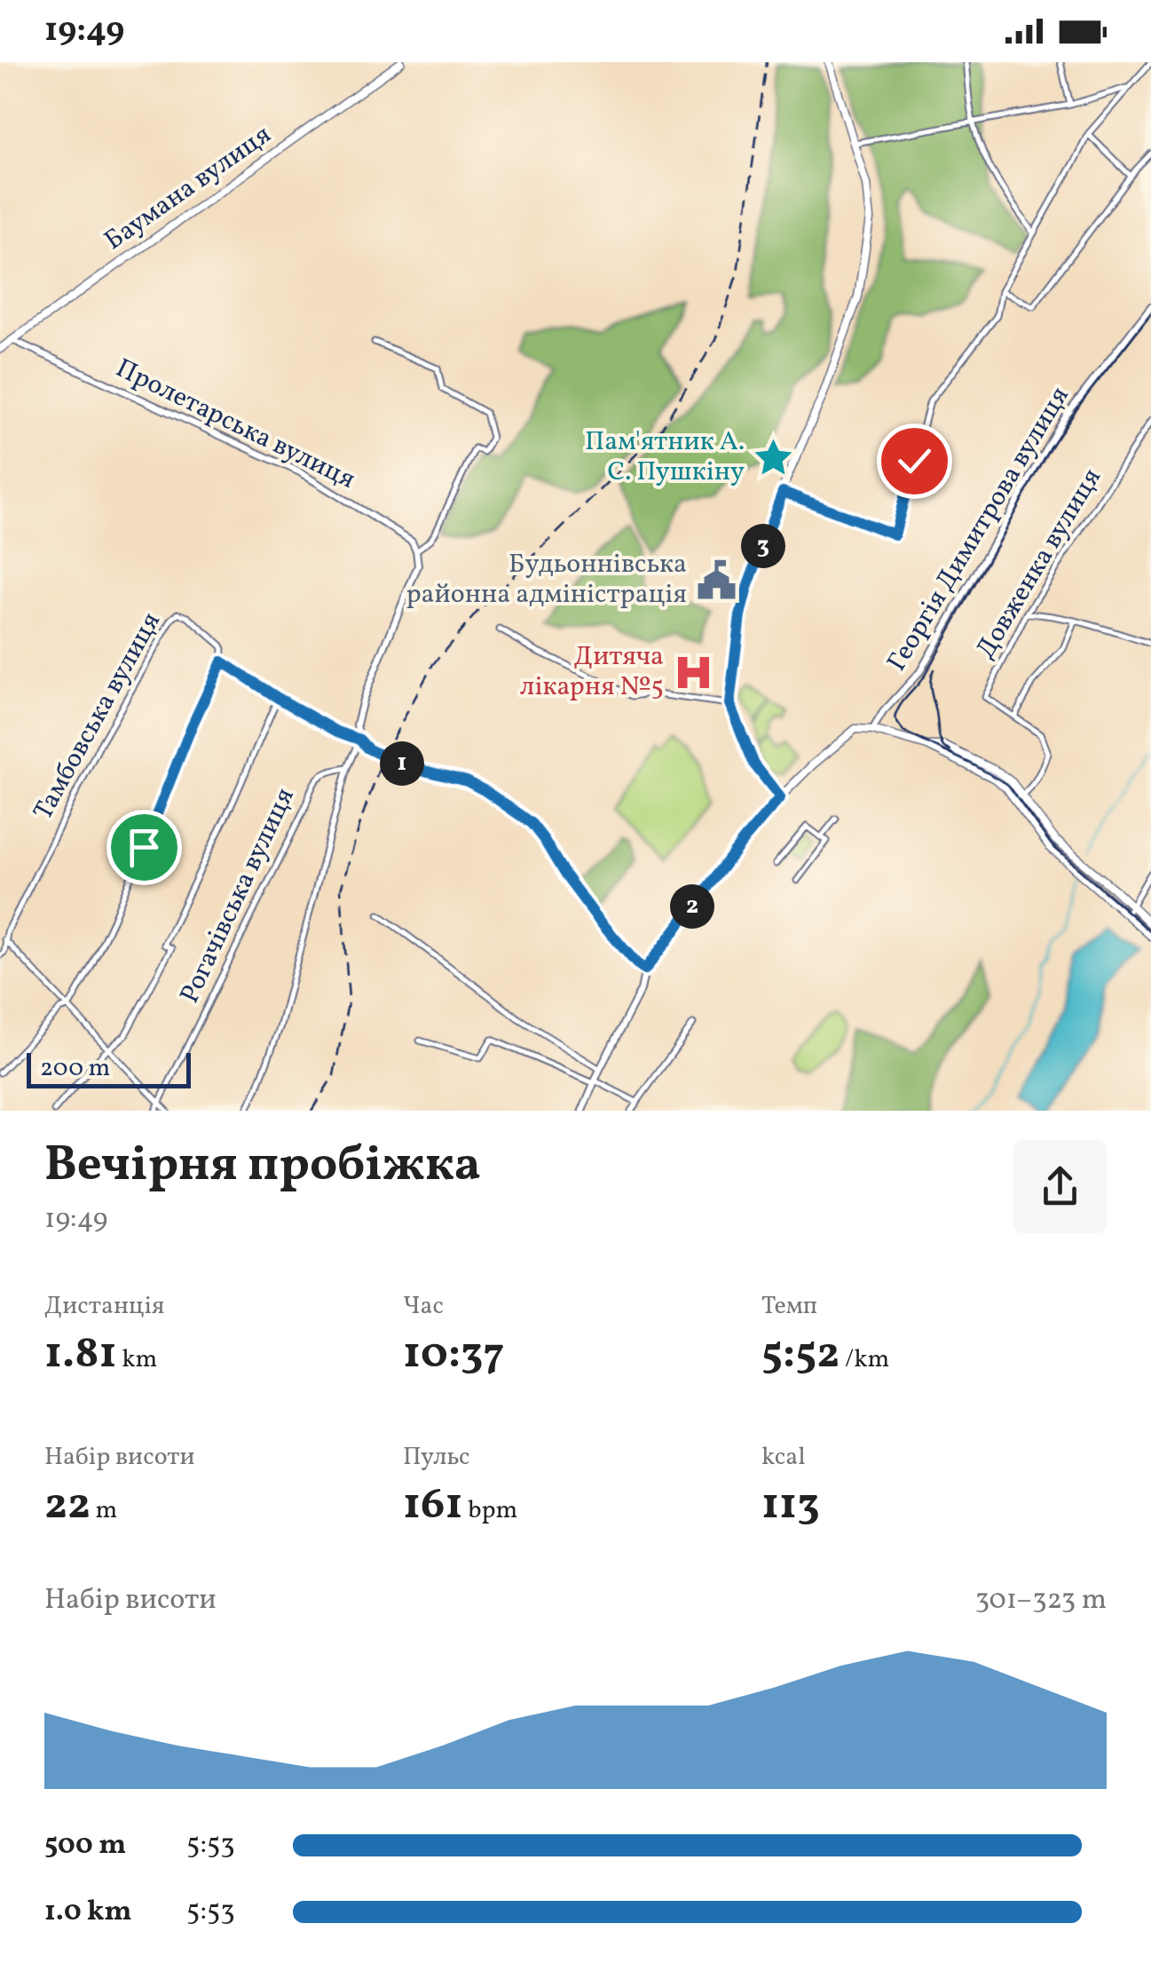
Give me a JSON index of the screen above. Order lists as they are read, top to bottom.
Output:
{
  "streets": {
    "main road": ["Баумана вулиця"],
    "street": [
      "Пролетарська вулиця",
      "Георгія Димитрова вулиця",
      "Довженка вулиця",
      "Тамбовська вулиця",
      "Рогачівська вулиця"
    ]
  },
  "crossings": [
    ["Баумана вулиця", "Пролетарська вулиця"]
  ],
  "places": {
    "place": ["Пам'ятник А. С. Пушкіну"],
    "public building": ["Будьоннiвська районна адміністрація"],
    "hospital": ["Дитяча лікарня №5"]
  },
  "scale_bar": "200 m",
  "page": {
    "status": "19:49",
    "pins": ["3", "1", "2"],
    "scale": "200 m",
    "heading": ["Вечірня пробіжка", "19:49"],
    "stats": [
      ["Дистанція", "1.81 km"],
      ["Час", "10:37"],
      ["Темп", "5:52 /km"],
      ["Набір висоти", "22 m"],
      ["Пульс", "161 bpm"],
      ["kcal", "113"]
    ],
    "chart": ["Набір висоти", "301–323 m"],
    "list": [
      {
        "name": "500 m",
        "note": "5:53"
      },
      {
        "name": "1.0 km",
        "note": "5:53"
      }
    ]
  }
}
